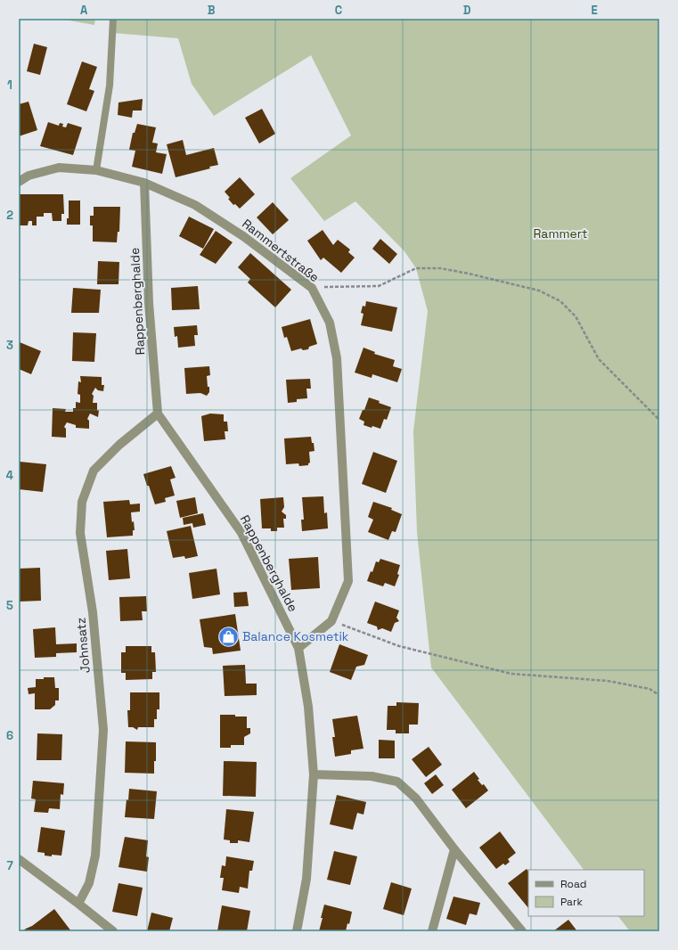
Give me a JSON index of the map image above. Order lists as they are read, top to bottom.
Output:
{
  "streets": {
    "street": ["Rammertstraße", "Rappenberghalde", "Johnsatz"]
  },
  "crossings": [
    ["Rammertstraße", "Rappenberghalde"],
    ["Rappenberghalde", "Johnsatz"]
  ],
  "parks": ["Rammert"],
  "places": {
    "shop": ["Balance Kosmetik"]
  },
  "legend": ["Road", "Park"],
  "grid": {
    "columns": [
      "A",
      "B",
      "C",
      "D",
      "E"
    ],
    "rows": [
      "1",
      "2",
      "3",
      "4",
      "5",
      "6",
      "7"
    ]
  }
}
